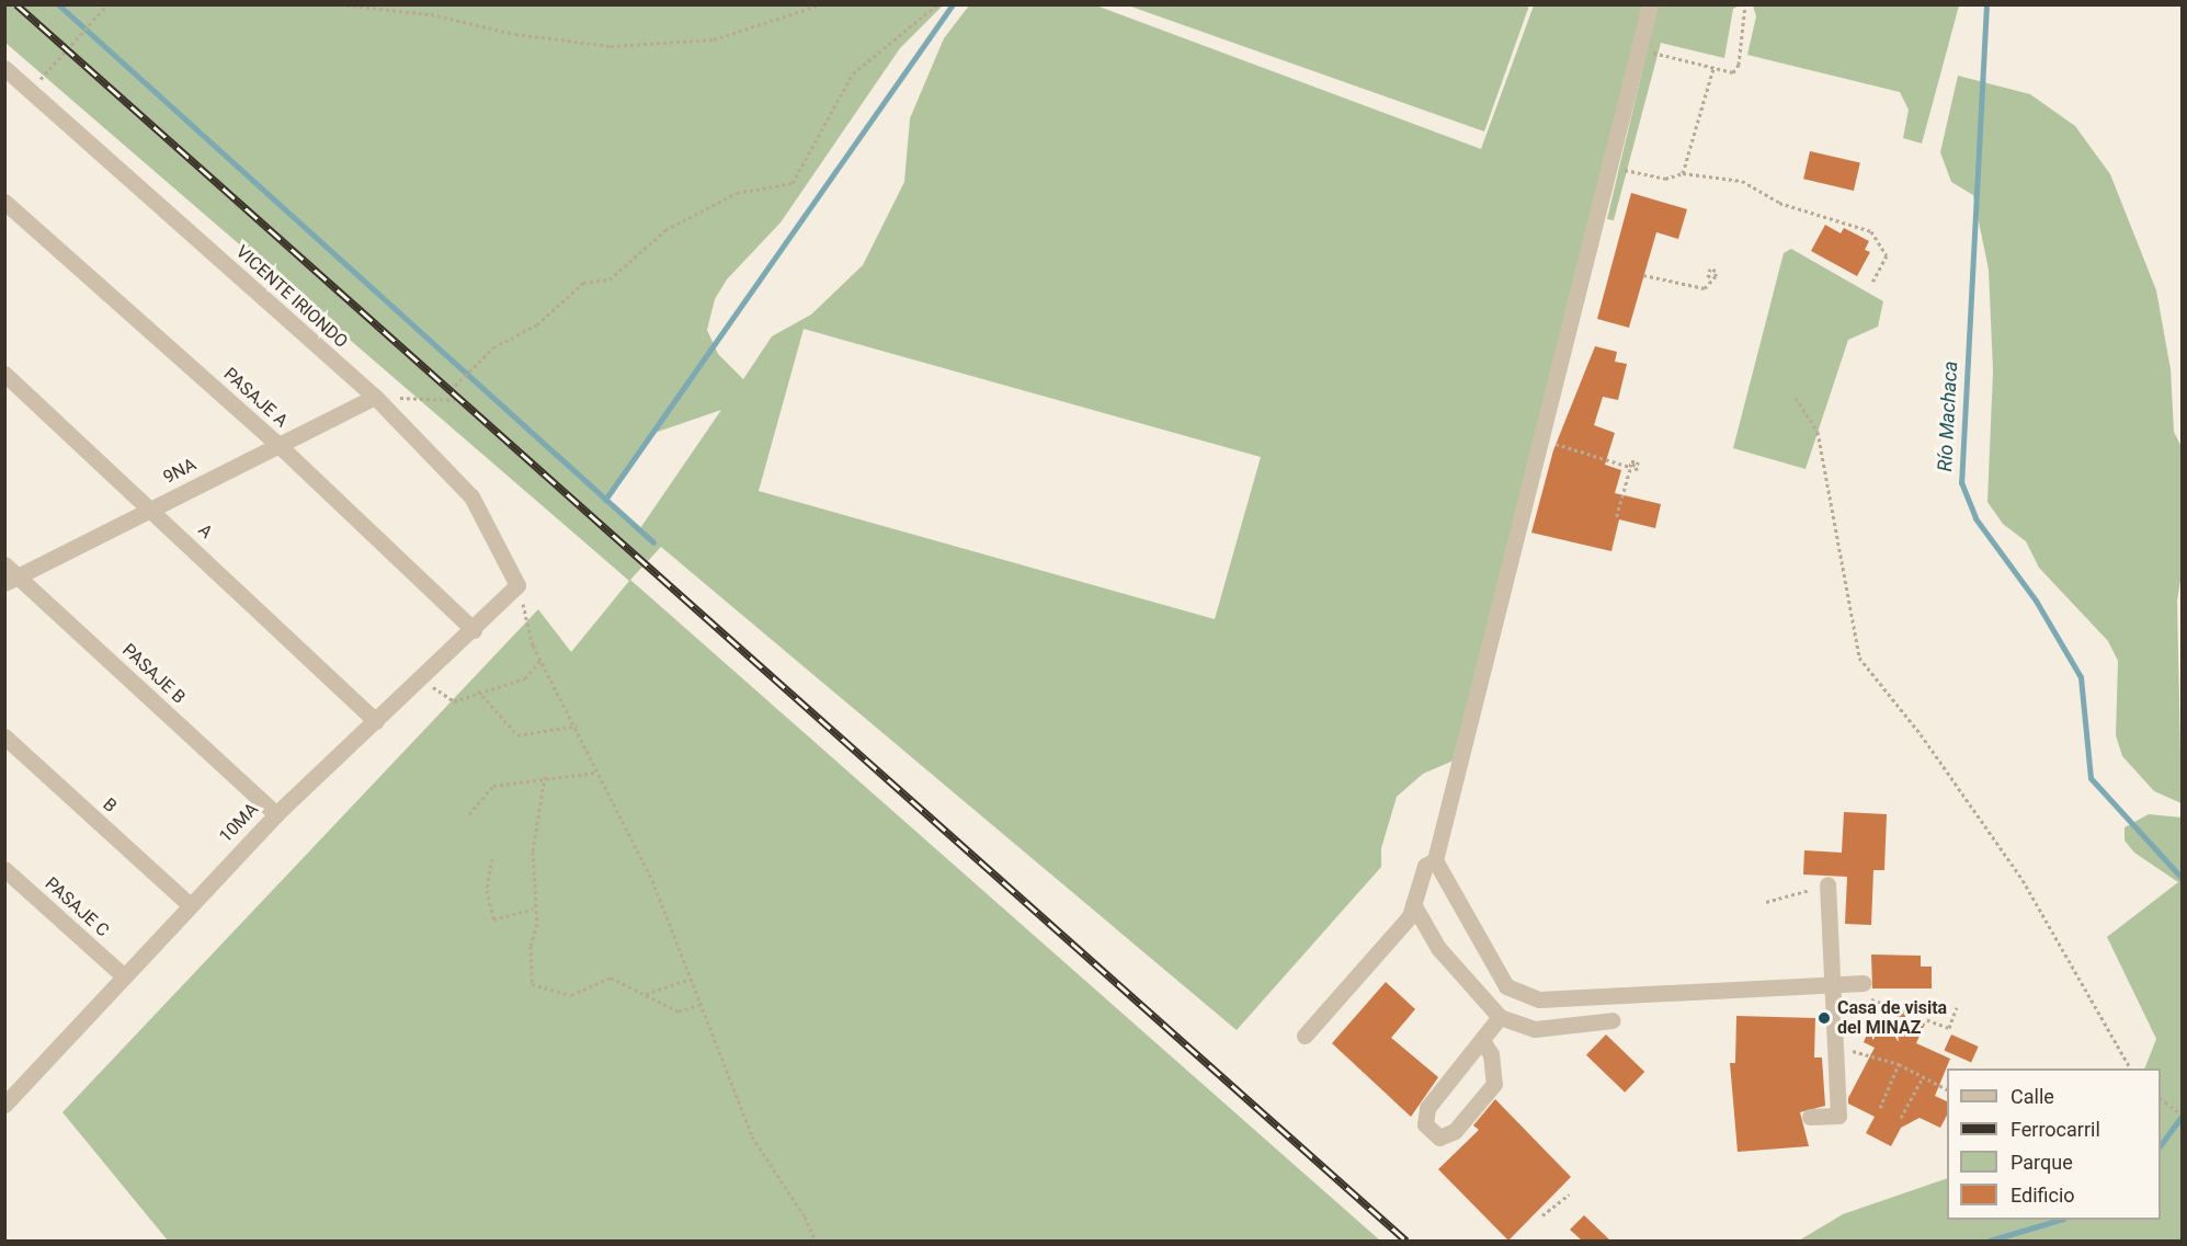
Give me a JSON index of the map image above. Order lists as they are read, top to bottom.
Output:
{
  "streets": {
    "street": [
      "VICENTE IRIONDO",
      "PASAJE A",
      "9NA",
      "A",
      "PASAJE B",
      "B",
      "10MA",
      "PASAJE C"
    ]
  },
  "crossings": [
    ["VICENTE IRIONDO", "9NA"],
    ["VICENTE IRIONDO", "10MA"],
    ["PASAJE A", "9NA"],
    ["PASAJE A", "10MA"],
    ["9NA", "A"],
    ["9NA", "PASAJE B"],
    ["A", "10MA"],
    ["PASAJE B", "10MA"],
    ["B", "10MA"],
    ["10MA", "PASAJE C"]
  ],
  "water": ["Río Machaca"],
  "places": ["Casa de visita del MINAZ"],
  "legend": [
    "Calle",
    "Ferrocarril",
    "Parque",
    "Edificio"
  ]
}
